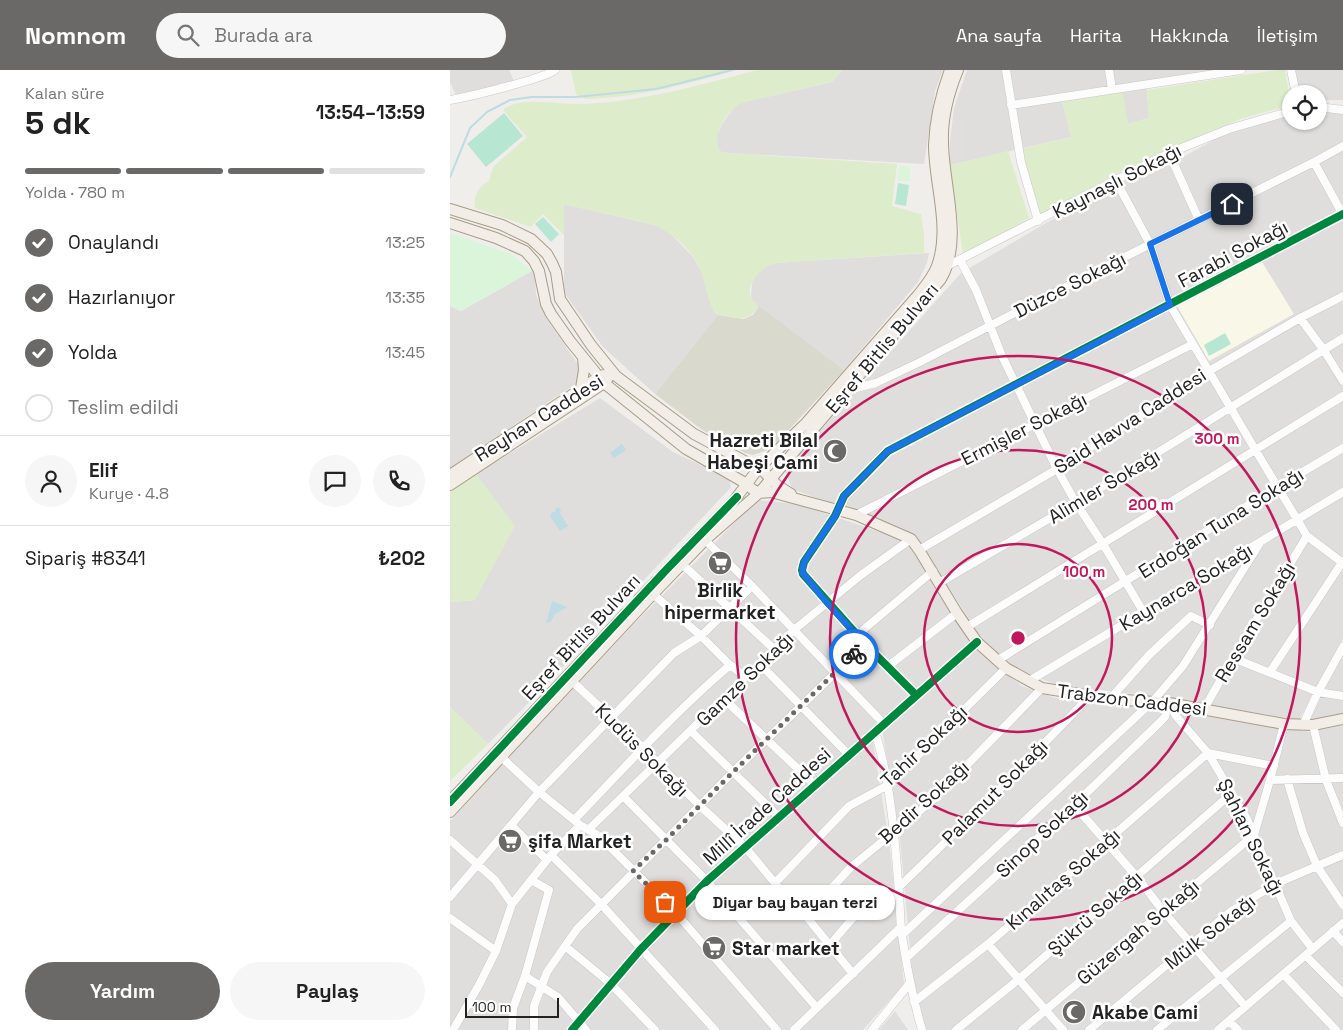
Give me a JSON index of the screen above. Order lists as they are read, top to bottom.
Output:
{
  "streets": {
    "main road": ["Eşref Bitlis Bulvarı", "Reyhan Caddesi", "Trabzon Caddesi"],
    "street": [
      "Kaynaşlı Sokağı",
      "Farabi Sokağı",
      "Düzce Sokağı",
      "Said Havva Caddesi",
      "Ermişler Sokağı",
      "Alimler Sokağı",
      "Erdoğan Tuna Sokağı",
      "Kaynarca Sokağı",
      "Ressam Sokağı",
      "Gamze Sokağı",
      "Tahir Sokağı",
      "Kudüs Sokağı",
      "Palamut Sokağı",
      "Bedir Sokağı",
      "Millî İrade Caddesi",
      "Sinop Sokağı",
      "Şahlan Sokağı",
      "Kınalıtaş Sokağı",
      "Şükrü Sokağı",
      "Güzergah Sokağı",
      "Mülk Sokağı"
    ]
  },
  "crossings": [
    ["Kaynaşlı Sokağı", "Eşref Bitlis Bulvarı"],
    ["Farabi Sokağı", "Gamze Sokağı"],
    ["Farabi Sokağı", "Trabzon Caddesi"],
    ["Düzce Sokağı", "Eşref Bitlis Bulvarı"],
    ["Eşref Bitlis Bulvarı", "Trabzon Caddesi"],
    ["Eşref Bitlis Bulvarı", "Kudüs Sokağı"],
    ["Said Havva Caddesi", "Trabzon Caddesi"],
    ["Ermişler Sokağı", "Trabzon Caddesi"],
    ["Alimler Sokağı", "Trabzon Caddesi"],
    ["Erdoğan Tuna Sokağı", "Trabzon Caddesi"],
    ["Kaynarca Sokağı", "Trabzon Caddesi"],
    ["Ressam Sokağı", "Trabzon Caddesi"],
    ["Gamze Sokağı", "Trabzon Caddesi"],
    ["Gamze Sokağı", "Kudüs Sokağı"],
    ["Trabzon Caddesi", "Tahir Sokağı"],
    ["Trabzon Caddesi", "Palamut Sokağı"],
    ["Trabzon Caddesi", "Bedir Sokağı"],
    ["Trabzon Caddesi", "Millî İrade Caddesi"],
    ["Trabzon Caddesi", "Sinop Sokağı"],
    ["Trabzon Caddesi", "Şahlan Sokağı"],
    ["Tahir Sokağı", "Kudüs Sokağı"],
    ["Kudüs Sokağı", "Bedir Sokağı"],
    ["Kudüs Sokağı", "Millî İrade Caddesi"],
    ["Sinop Sokağı", "Şahlan Sokağı"],
    ["Şahlan Sokağı", "Kınalıtaş Sokağı"],
    ["Şahlan Sokağı", "Şükrü Sokağı"],
    ["Şahlan Sokağı", "Güzergah Sokağı"],
    ["Şahlan Sokağı", "Mülk Sokağı"]
  ],
  "places": {
    "mosque": ["Hazreti Bilal Habeşi Cami", "Akabe Cami"],
    "supermarket": ["Birlik hipermarket", "şifa Market", "Star market"],
    "other": ["Diyar bay bayan terzi"]
  },
  "scale_bar": "100 m",
  "page": {
    "header": "Nomnom",
    "search": "Burada ara",
    "nav": [
      "Ana sayfa",
      "Harita",
      "Hakkında",
      "İletişim"
    ],
    "heading": ["5 dk", "Kalan süre", "13:54–13:59"],
    "panel": [
      "Elif",
      "Kurye · 4.8",
      "Sipariş #8341",
      "₺202"
    ],
    "bar": "Yolda · 780 m",
    "list": [
      ["Onaylandı", "13:25"],
      ["Hazırlanıyor", "13:35"],
      ["Yolda", "13:45"],
      "Teslim edildi"
    ],
    "bubble": "Diyar bay bayan terzi",
    "buttons": ["Yardım", "Paylaş"],
    "scale": "100 m"
  },
  "rings": ["300 m", "200 m", "100 m"]
}
